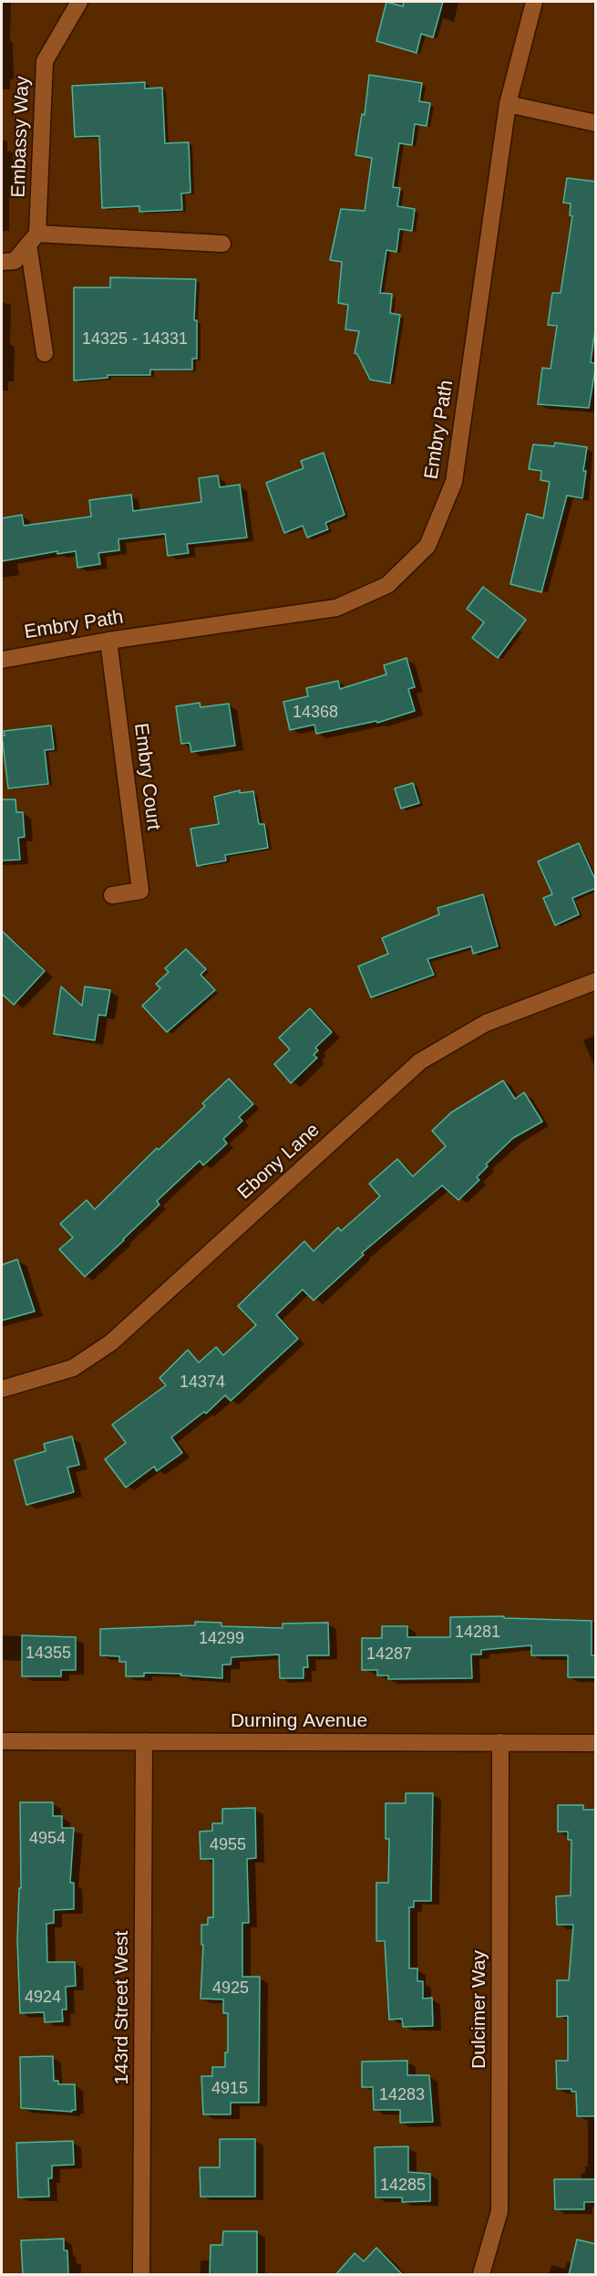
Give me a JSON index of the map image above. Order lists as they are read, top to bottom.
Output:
{
  "streets": {
    "street": [
      "Embassy Way",
      "Embry Path",
      "Embry Court",
      "Ebony Lane",
      "Durning Avenue",
      "143rd Street West",
      "Dulcimer Way"
    ]
  },
  "crossings": [
    ["Embry Path", "Embry Court"],
    ["Durning Avenue", "143rd Street West"],
    ["Durning Avenue", "Dulcimer Way"]
  ],
  "house_numbers": [
    "14325 - 14331",
    "14368",
    "14374",
    "14281",
    "14299",
    "14355",
    "14287",
    "4954",
    "4955",
    "4925",
    "4924",
    "4915",
    "14283",
    "14285"
  ]
}
